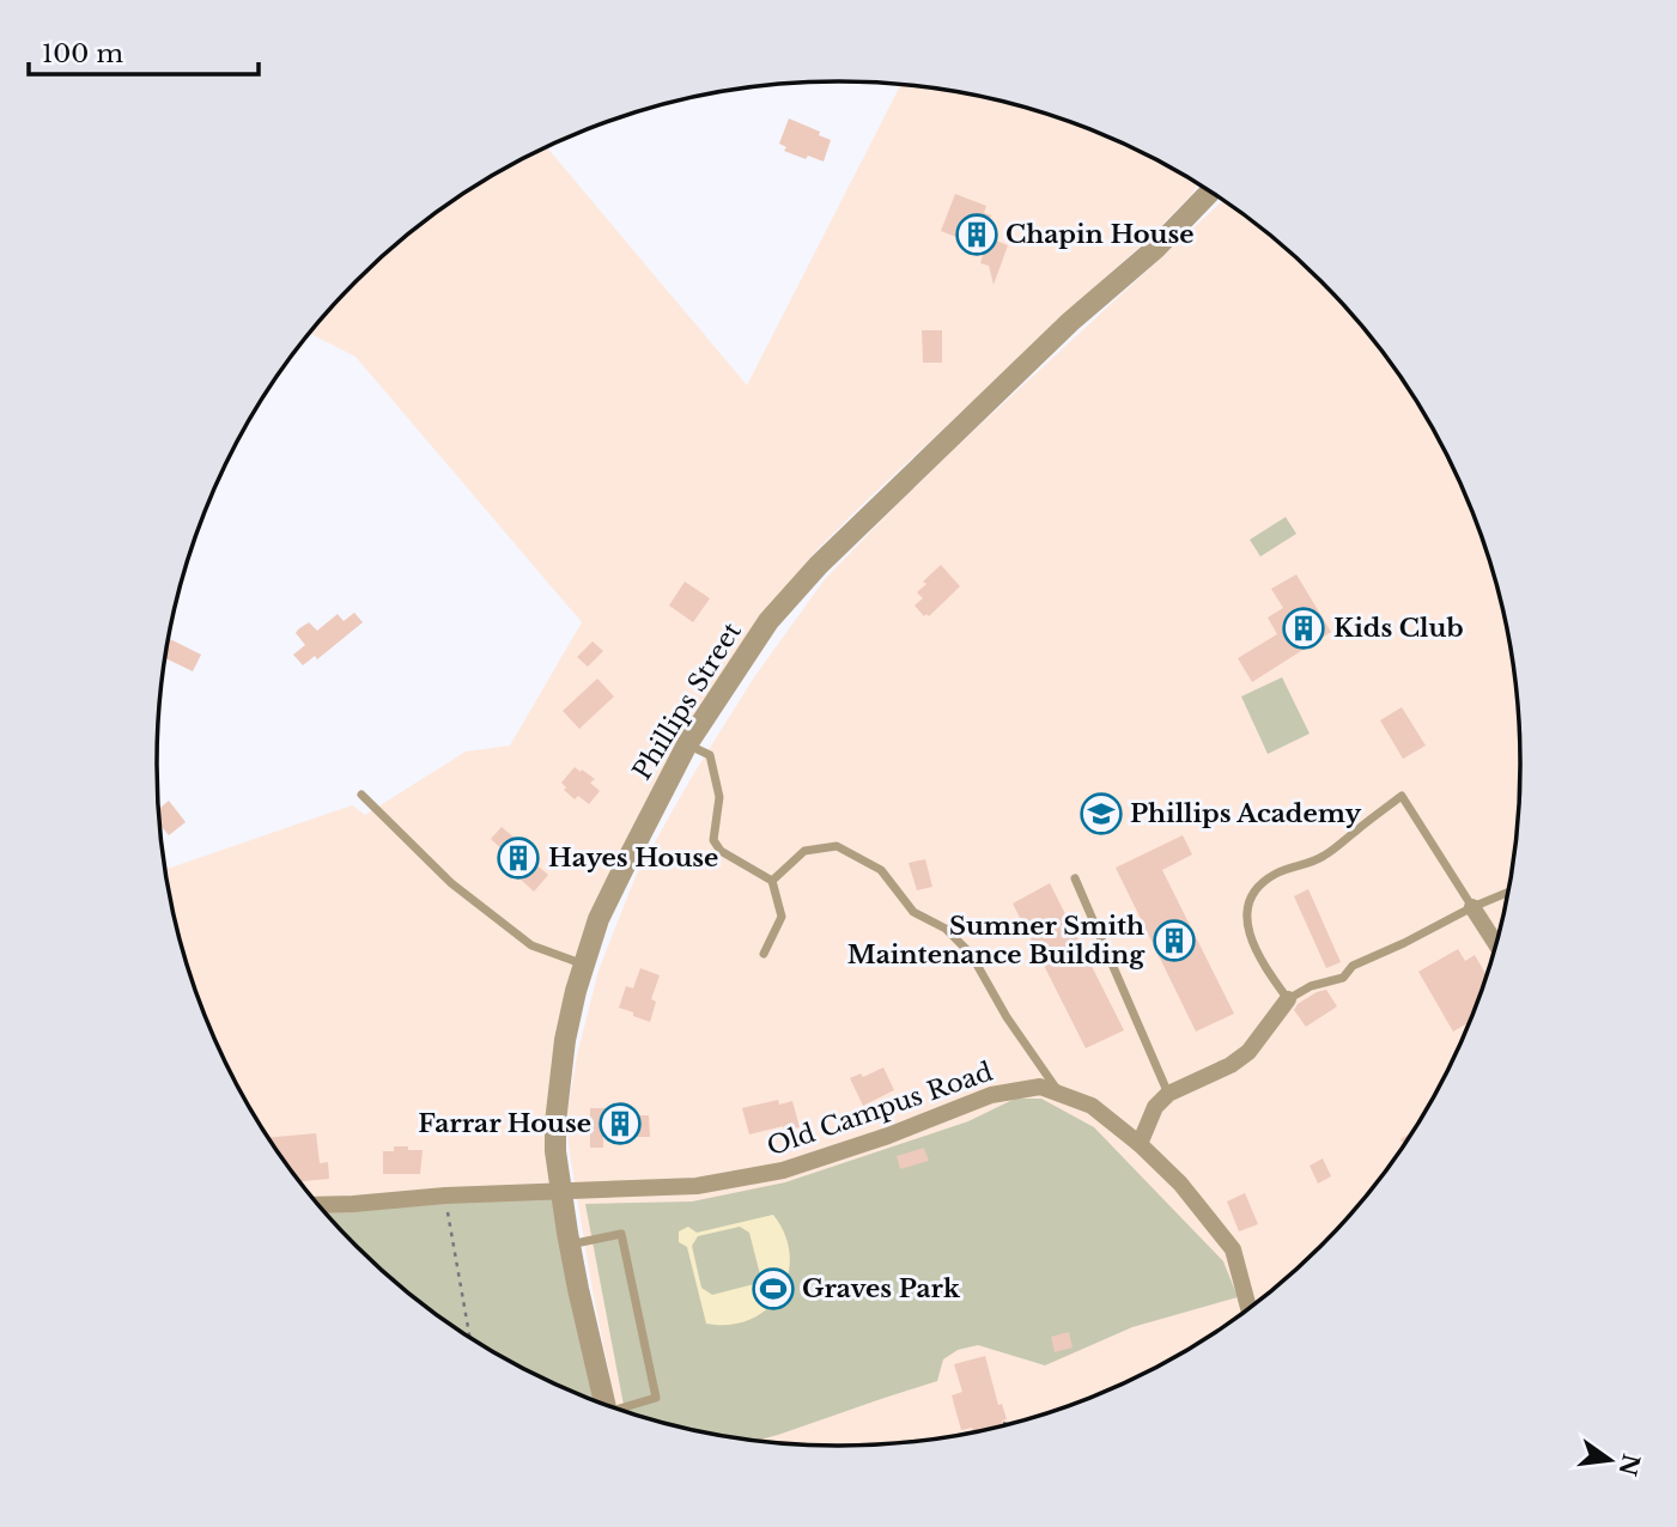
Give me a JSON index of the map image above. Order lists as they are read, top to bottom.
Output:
{
  "streets": {
    "street": ["Phillips Street", "Old Campus Road"]
  },
  "crossings": [
    ["Phillips Street", "Old Campus Road"]
  ],
  "places": {
    "building": [
      "Chapin House",
      "Kids Club",
      "Hayes House",
      "Sumner Smith Maintenance Building",
      "Farrar House"
    ],
    "school or university": ["Phillips Academy"],
    "sports": ["Graves Park"]
  },
  "scale_bar": "100 m",
  "north": "right"
}
